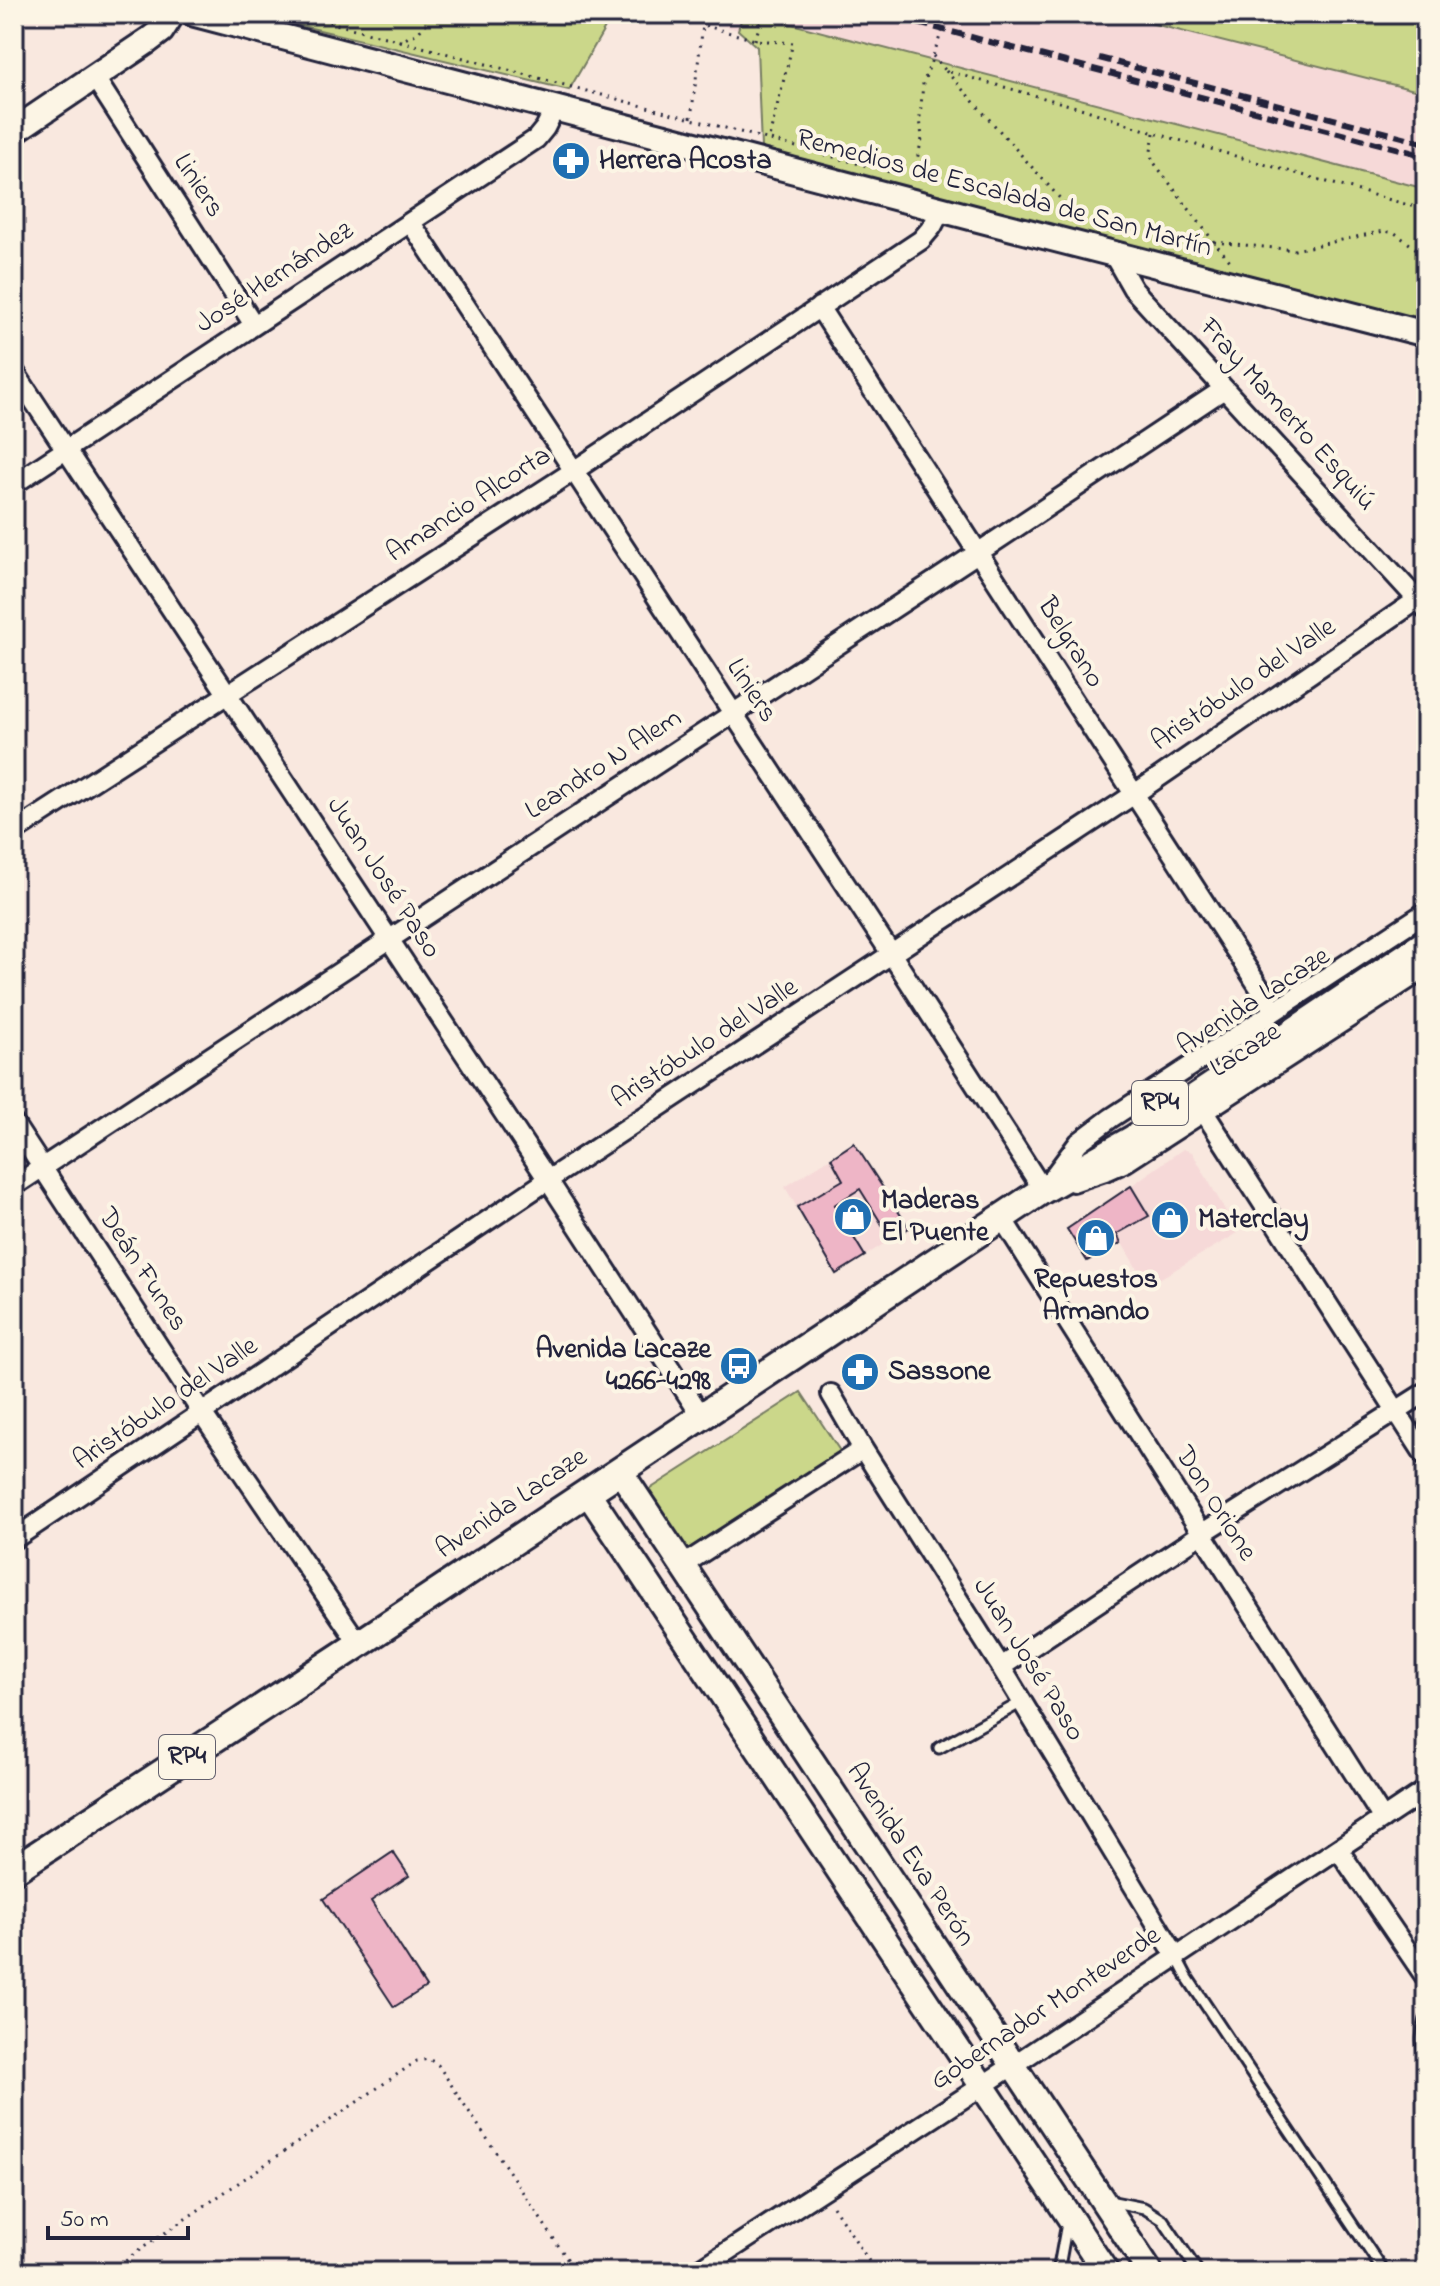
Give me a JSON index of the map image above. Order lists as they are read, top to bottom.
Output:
{
  "streets": {
    "main road": [
      "Remedios de Escalada de San Martín",
      "Avenida Lacaze",
      "RP4",
      "Avenida Eva Perón"
    ],
    "street": [
      "Liniers",
      "José Hernández",
      "Fray Mamerto Esquiú",
      "Amancio Alcorta",
      "Belgrano",
      "Aristóbulo del Valle",
      "Leandro N Alem",
      "Juan José Paso",
      "Lacaze",
      "Deán Funes",
      "Don Orione",
      "Gobernador Monteverde"
    ]
  },
  "crossings": [
    ["Liniers", "José Hernández"],
    ["Liniers", "Amancio Alcorta"],
    ["Liniers", "Aristóbulo del Valle"],
    ["Liniers", "Leandro N Alem"],
    ["Liniers", "Avenida Lacaze"],
    ["Liniers", "Lacaze"],
    ["Remedios de Escalada de San Martín", "José Hernández"],
    ["Remedios de Escalada de San Martín", "Fray Mamerto Esquiú"],
    ["Remedios de Escalada de San Martín", "Amancio Alcorta"],
    ["José Hernández", "Juan José Paso"],
    ["Fray Mamerto Esquiú", "Aristóbulo del Valle"],
    ["Fray Mamerto Esquiú", "Leandro N Alem"],
    ["Amancio Alcorta", "Belgrano"],
    ["Amancio Alcorta", "Juan José Paso"],
    ["Belgrano", "Aristóbulo del Valle"],
    ["Belgrano", "Leandro N Alem"],
    ["Belgrano", "Avenida Lacaze"],
    ["Belgrano", "Lacaze"],
    ["Aristóbulo del Valle", "Juan José Paso"],
    ["Aristóbulo del Valle", "Deán Funes"],
    ["Leandro N Alem", "Juan José Paso"],
    ["Leandro N Alem", "Deán Funes"],
    ["Juan José Paso", "Avenida Lacaze"],
    ["Juan José Paso", "Gobernador Monteverde"],
    ["Avenida Lacaze", "Lacaze"],
    ["Avenida Lacaze", "Deán Funes"],
    ["Avenida Lacaze", "Don Orione"],
    ["Avenida Lacaze", "Avenida Eva Perón"],
    ["Don Orione", "Gobernador Monteverde"],
    ["Avenida Eva Perón", "Gobernador Monteverde"]
  ],
  "places": {
    "pharmacy": ["Herrera Acosta", "Sassone"],
    "shop": ["Maderas El Puente", "Materclay", "Repuestos Armando"],
    "bus stop": ["Avenida Lacaze 4266-4298"]
  },
  "scale_bar": "50 m"
}
